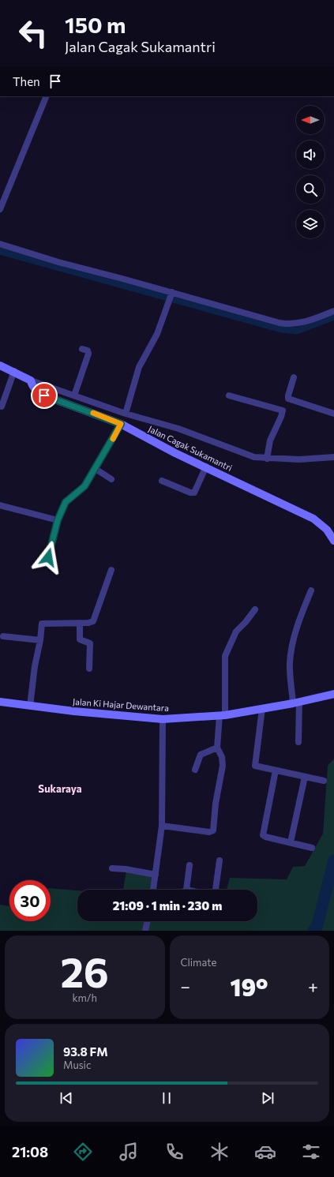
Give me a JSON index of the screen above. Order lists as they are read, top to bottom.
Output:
{
  "streets": {
    "street": ["Jalan Cagak Sukamantri", "Jalan Ki Hajar Dewantara"]
  },
  "districts": ["Sukaraya"],
  "north": "left",
  "page": {
    "turn": ["150 m", "Jalan Cagak Sukamantri"],
    "then": "Then",
    "limit": "30",
    "trip": "21:09 · 1 min · 230 m",
    "tile": [
      ["26", "km/h"],
      "Climate"
    ],
    "heat": ["−", "19°", "+"],
    "song": ["93.8 FM", "Music"],
    "tabs": "21:08"
  }
}
